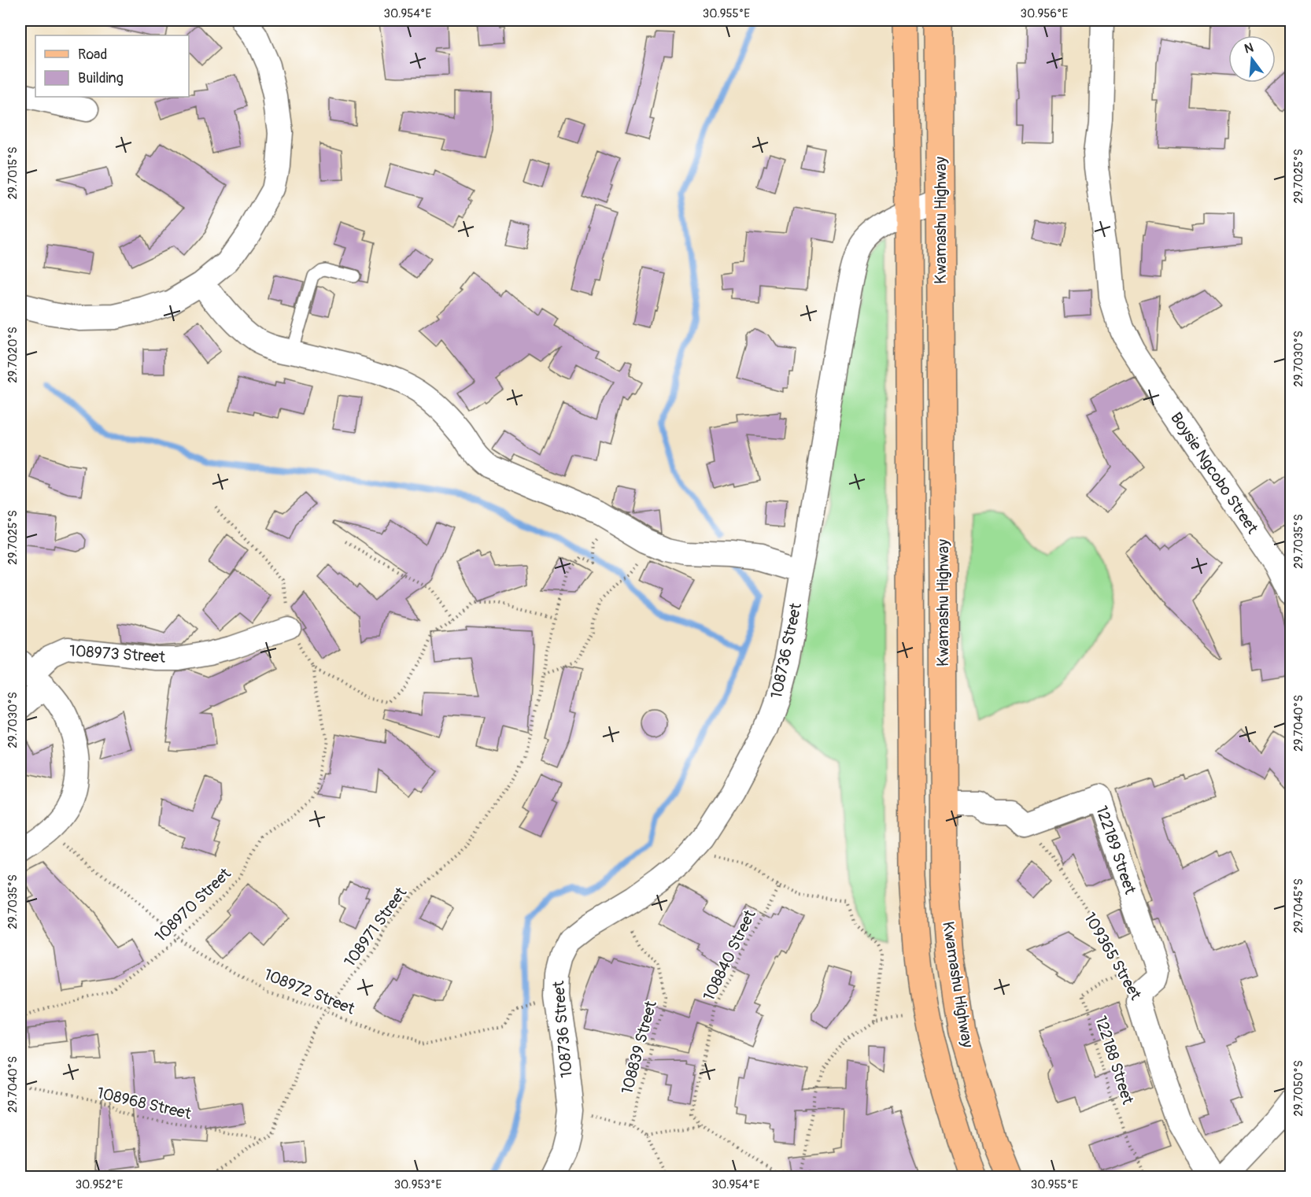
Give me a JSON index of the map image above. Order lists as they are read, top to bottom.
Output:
{
  "streets": {
    "main road": ["Kwamashu Highway"],
    "street": [
      "Boysie Ngcobo Street",
      "108736 Street",
      "108973 Street",
      "122189 Street",
      "109365 Street"
    ],
    "path": [
      "108970 Street",
      "108971 Street",
      "108840 Street",
      "108972 Street",
      "108839 Street",
      "122188 Street",
      "108968 Street"
    ]
  },
  "crossings": [
    ["Kwamashu Highway", "108736 Street"],
    ["108736 Street", "108839 Street"],
    ["122189 Street", "109365 Street"],
    ["108970 Street", "108972 Street"],
    ["108971 Street", "108972 Street"],
    ["108971 Street", "108968 Street"],
    ["109365 Street", "122188 Street"]
  ],
  "legend": ["Road", "Building"],
  "north": "top",
  "coordinates": [
    "30.954°E",
    "30.955°E",
    "30.956°E",
    "29.7015°S",
    "29.7025°S",
    "29.7020°S",
    "29.7030°S",
    "29.7035°S",
    "29.7040°S",
    "29.7045°S",
    "29.7050°S",
    "30.952°E",
    "30.953°E"
  ]
}
